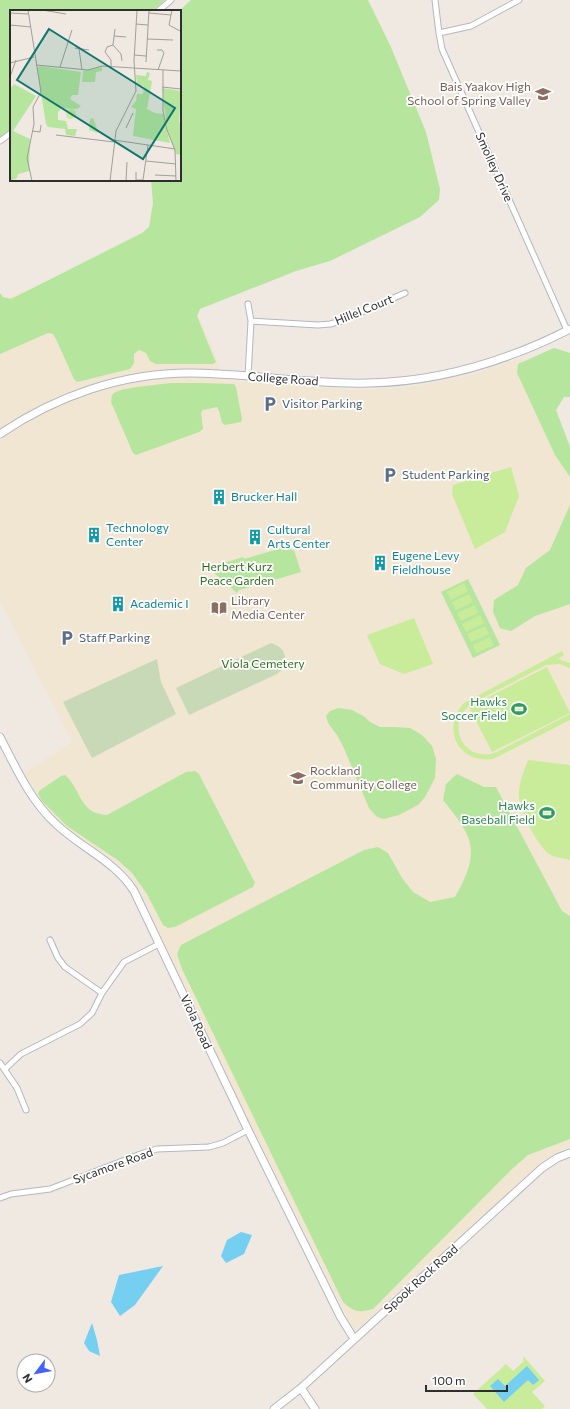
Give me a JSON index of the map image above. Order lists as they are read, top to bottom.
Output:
{
  "streets": {
    "street": [
      "Smolley Drive",
      "Hillel Court",
      "College Road",
      "Viola Road",
      "Sycamore Road",
      "Spook Rock Road"
    ]
  },
  "crossings": [
    ["Smolley Drive", "College Road"],
    ["Viola Road", "Sycamore Road"],
    ["Viola Road", "Spook Rock Road"]
  ],
  "parks": ["Herbert Kurz Peace Garden", "Viola Cemetery"],
  "places": {
    "school or university": ["Bais Yaakov High School of Spring Valley", "Rockland Community College"],
    "parking": ["Visitor Parking", "Student Parking", "Staff Parking"],
    "building": [
      "Brucker Hall",
      "Technology Center",
      "Cultural Arts Center",
      "Eugene Levy Fieldhouse",
      "Academic I"
    ],
    "library": ["Library Media Center"],
    "sports": ["Hawks Soccer Field", "Hawks Baseball Field"]
  },
  "scale_bar": "100 m",
  "north": "bottom left"
}
